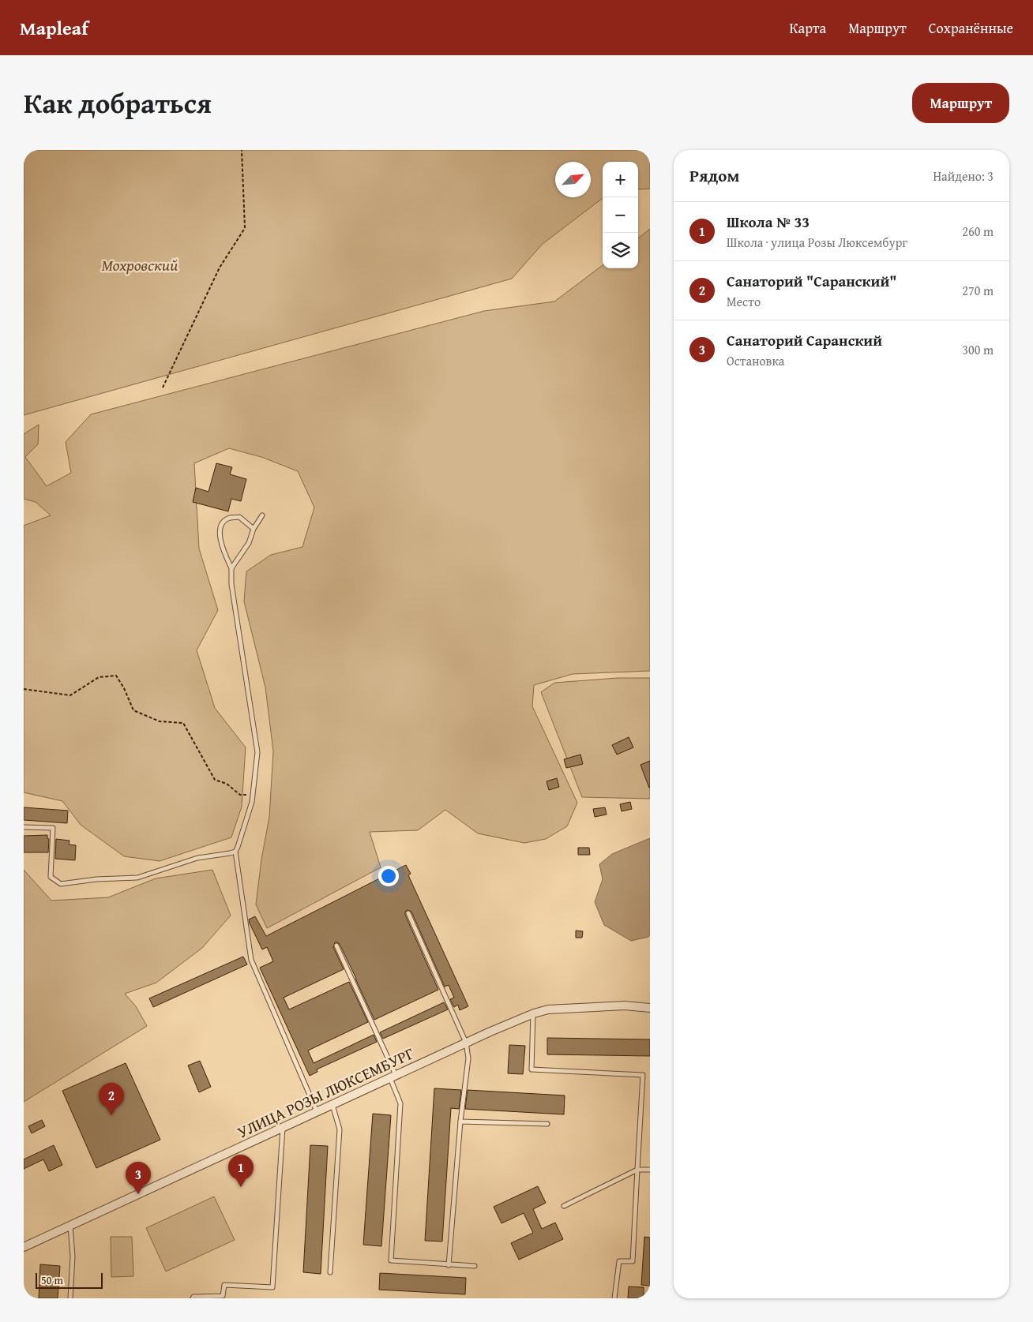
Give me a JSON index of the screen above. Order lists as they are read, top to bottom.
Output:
{
  "streets": {
    "street": ["УЛИЦА РОЗЫ ЛЮКСЕМБУРГ"]
  },
  "parks": ["Мохровский"],
  "scale_bar": "50 m",
  "north": "top right",
  "page": {
    "header": "Mapleaf",
    "nav": ["Карта", "Маршрут", "Сохранённые"],
    "title": "Как добраться",
    "buttons": "Маршрут",
    "heading": ["Рядом", "Найдено: 3"],
    "map_buttons": ["+", "−"],
    "list": [
      {
        "mark": "1",
        "name": "Школа № 33",
        "note": "Школа · улица Розы Люксембург",
        "value": "260 m"
      },
      {
        "mark": "2",
        "name": "Санаторий \"Саранский\"",
        "note": "Место",
        "value": "270 m"
      },
      {
        "mark": "3",
        "name": "Санаторий Саранский",
        "note": "Остановка",
        "value": "300 m"
      }
    ],
    "pins": ["2", "1", "3"],
    "scale": "50 m"
  }
}
